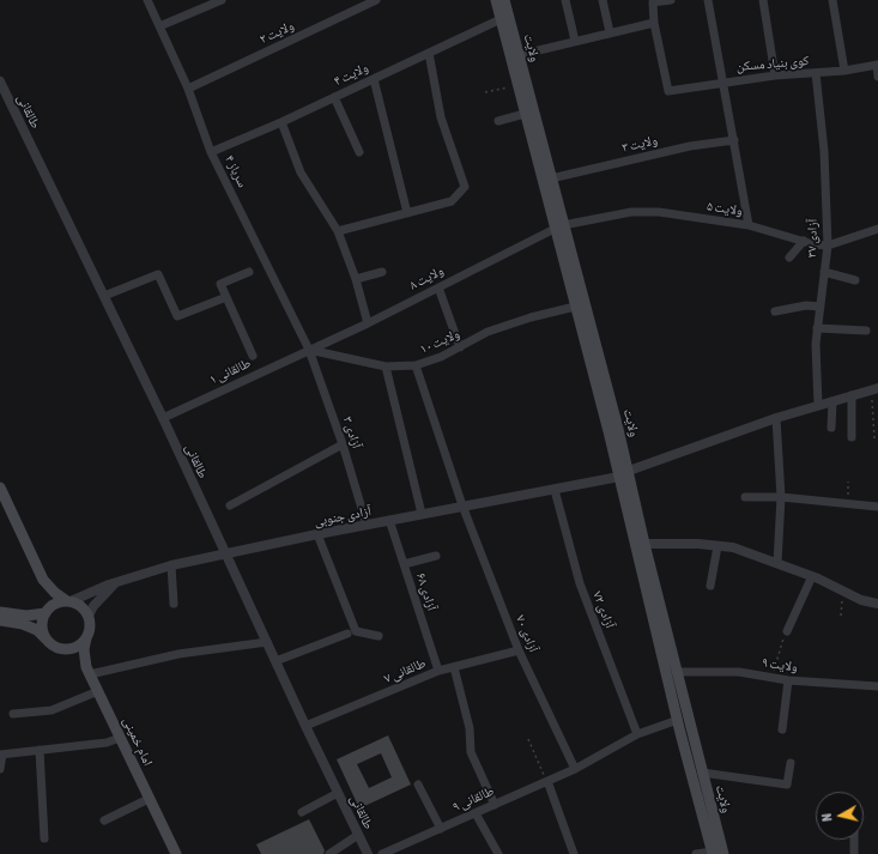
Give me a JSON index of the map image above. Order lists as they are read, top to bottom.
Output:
{
  "streets": {
    "main road": ["ولایت", "امام خمینی"],
    "street": [
      "ولایت ۲",
      "کوی بنیاد مسکن",
      "ولایت ۴",
      "طالقانی",
      "ولایت ۳",
      "سرباز ۴",
      "ولایت ۵",
      "آزادی ۳۷",
      "ولایت ۸",
      "ولایت ۱۰",
      "طالقانی ۱",
      "آزادی ۳",
      "آزادی جنوبی",
      "آزادی ۶۸",
      "آزادی ۷۲",
      "آزادی ۷۰",
      "ولایت ۹",
      "طالقانی ۷",
      "طالقانی ۹"
    ]
  },
  "crossings": [
    ["ولایت ۲", "سرباز ۴"],
    ["ولایت", "ولایت ۴"],
    ["ولایت", "ولایت ۳"],
    ["ولایت", "ولایت ۵"],
    ["ولایت", "ولایت ۸"],
    ["ولایت", "ولایت ۱۰"],
    ["ولایت", "آزادی جنوبی"],
    ["ولایت", "ولایت ۹"],
    ["ولایت", "طالقانی ۹"],
    ["کوی بنیاد مسکن", "آزادی ۳۷"],
    ["ولایت ۴", "سرباز ۴"],
    ["طالقانی", "طالقانی ۱"],
    ["طالقانی", "آزادی جنوبی"],
    ["طالقانی", "طالقانی ۷"],
    ["سرباز ۴", "ولایت ۸"],
    ["سرباز ۴", "ولایت ۱۰"],
    ["سرباز ۴", "طالقانی ۱"],
    ["سرباز ۴", "آزادی ۳"],
    ["ولایت ۵", "آزادی ۳۷"],
    ["ولایت ۵", "ولایت ۸"],
    ["آزادی ۳۷", "آزادی جنوبی"],
    ["ولایت ۸", "ولایت ۱۰"],
    ["ولایت ۸", "طالقانی ۱"],
    ["ولایت ۸", "آزادی ۳"],
    ["ولایت ۱۰", "طالقانی ۱"],
    ["ولایت ۱۰", "آزادی ۳"],
    ["ولایت ۱۰", "آزادی ۷۰"],
    ["طالقانی ۱", "آزادی ۳"],
    ["آزادی ۳", "آزادی جنوبی"],
    ["آزادی جنوبی", "آزادی ۶۸"],
    ["آزادی جنوبی", "آزادی ۷۲"],
    ["آزادی جنوبی", "آزادی ۷۰"],
    ["آزادی جنوبی", "امام خمینی"],
    ["آزادی ۶۸", "طالقانی ۷"],
    ["آزادی ۷۲", "طالقانی ۹"],
    ["آزادی ۷۰", "طالقانی ۷"],
    ["آزادی ۷۰", "طالقانی ۹"]
  ],
  "north": "left"
}
